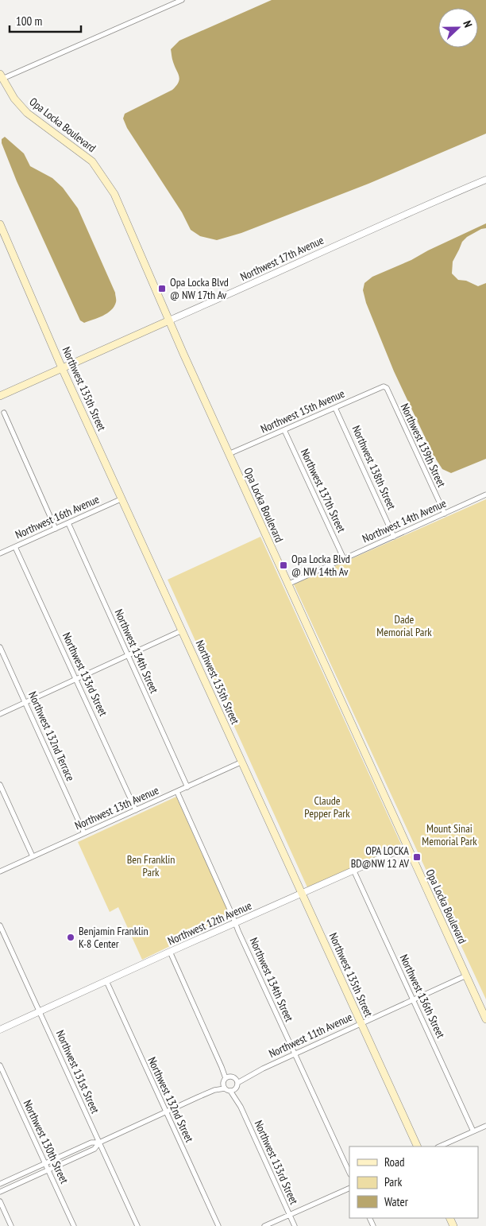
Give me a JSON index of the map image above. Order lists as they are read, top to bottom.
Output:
{
  "streets": {
    "main road": ["Opa Locka Boulevard", "Northwest 17th Avenue", "Northwest 135th Street"],
    "street": [
      "Northwest 15th Avenue",
      "Northwest 139th Street",
      "Northwest 138th Street",
      "Northwest 137th Street",
      "Northwest 16th Avenue",
      "Northwest 14th Avenue",
      "Northwest 134th Street",
      "Northwest 133rd Street",
      "Northwest 132nd Terrace",
      "Northwest 13th Avenue",
      "Northwest 12th Avenue",
      "Northwest 136th Street",
      "Northwest 11th Avenue",
      "Northwest 131st Street",
      "Northwest 132nd Street",
      "Northwest 130th Street"
    ]
  },
  "crossings": [
    ["Opa Locka Boulevard", "Northwest 17th Avenue"],
    ["Opa Locka Boulevard", "Northwest 15th Avenue"],
    ["Opa Locka Boulevard", "Northwest 14th Avenue"],
    ["Opa Locka Boulevard", "Northwest 12th Avenue"],
    ["Opa Locka Boulevard", "Northwest 11th Avenue"],
    ["Northwest 17th Avenue", "Northwest 135th Street"],
    ["Northwest 135th Street", "Northwest 16th Avenue"],
    ["Northwest 135th Street", "Northwest 13th Avenue"],
    ["Northwest 135th Street", "Northwest 12th Avenue"],
    ["Northwest 135th Street", "Northwest 11th Avenue"],
    ["Northwest 15th Avenue", "Northwest 139th Street"],
    ["Northwest 15th Avenue", "Northwest 138th Street"],
    ["Northwest 15th Avenue", "Northwest 137th Street"],
    ["Northwest 139th Street", "Northwest 14th Avenue"],
    ["Northwest 138th Street", "Northwest 14th Avenue"],
    ["Northwest 137th Street", "Northwest 14th Avenue"],
    ["Northwest 16th Avenue", "Northwest 134th Street"],
    ["Northwest 16th Avenue", "Northwest 133rd Street"],
    ["Northwest 134th Street", "Northwest 13th Avenue"],
    ["Northwest 134th Street", "Northwest 12th Avenue"],
    ["Northwest 134th Street", "Northwest 11th Avenue"],
    ["Northwest 133rd Street", "Northwest 13th Avenue"],
    ["Northwest 132nd Terrace", "Northwest 13th Avenue"],
    ["Northwest 12th Avenue", "Northwest 136th Street"],
    ["Northwest 12th Avenue", "Northwest 131st Street"],
    ["Northwest 12th Avenue", "Northwest 132nd Street"],
    ["Northwest 136th Street", "Northwest 11th Avenue"]
  ],
  "parks": [
    "Dade Memorial Park",
    "Claude Pepper Park",
    "Mount Sinai Memorial Park",
    "Ben Franklin Park"
  ],
  "places": {
    "transit": ["Opa Locka Blvd @ NW 17th Av", "Opa Locka Blvd @ NW 14th Av", "OPA LOCKA BD@NW 12 AV"],
    "other": ["Benjamin Franklin K-8 Center"]
  },
  "legend": ["Road", "Park", "Water"],
  "scale_bar": "100 m",
  "north": "right"
}
